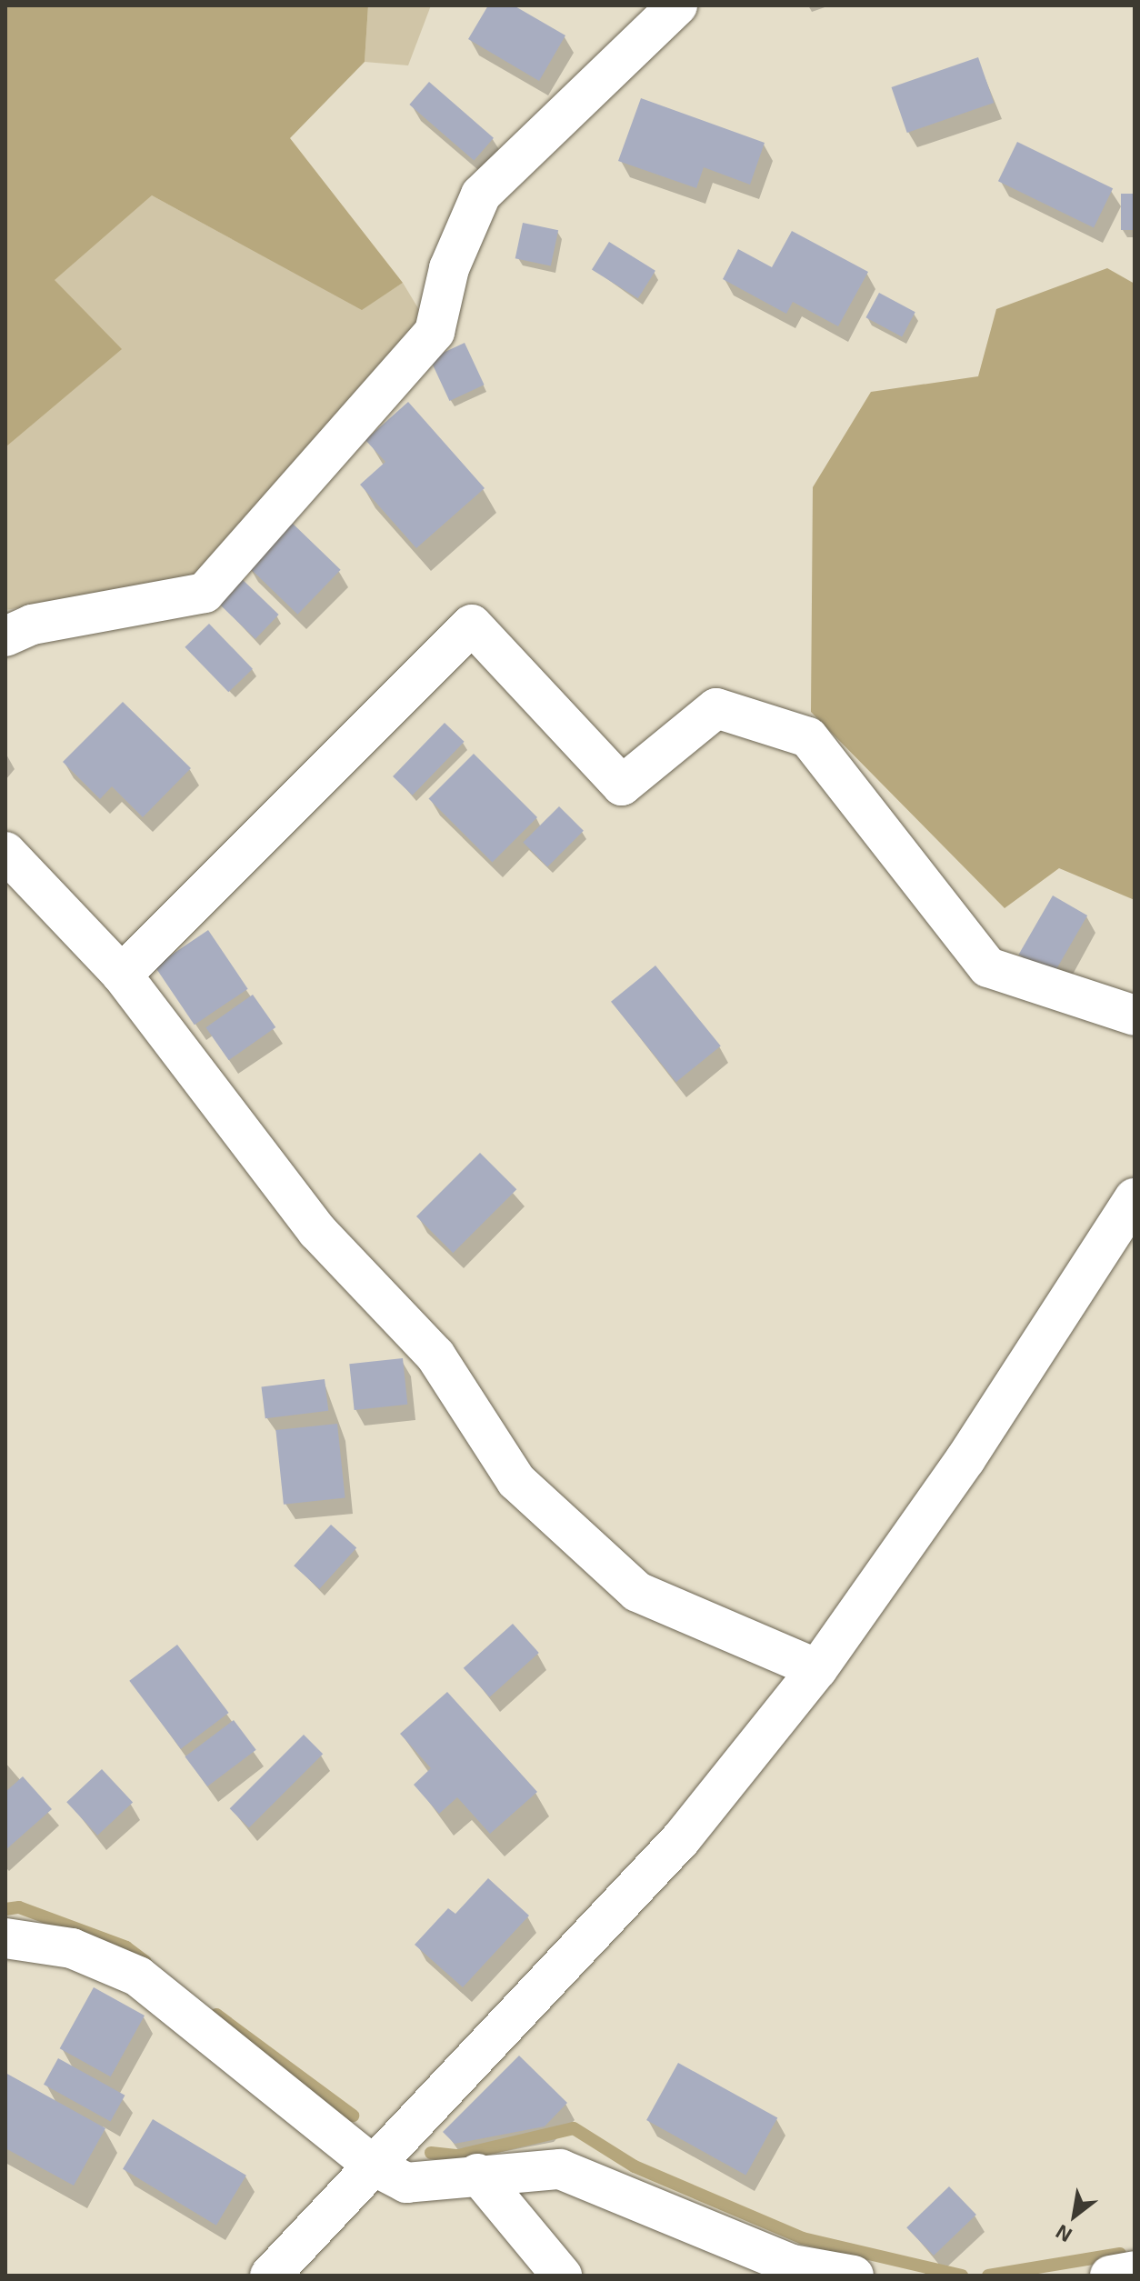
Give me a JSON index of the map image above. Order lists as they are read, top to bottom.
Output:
{
  "north": "bottom left"
}
